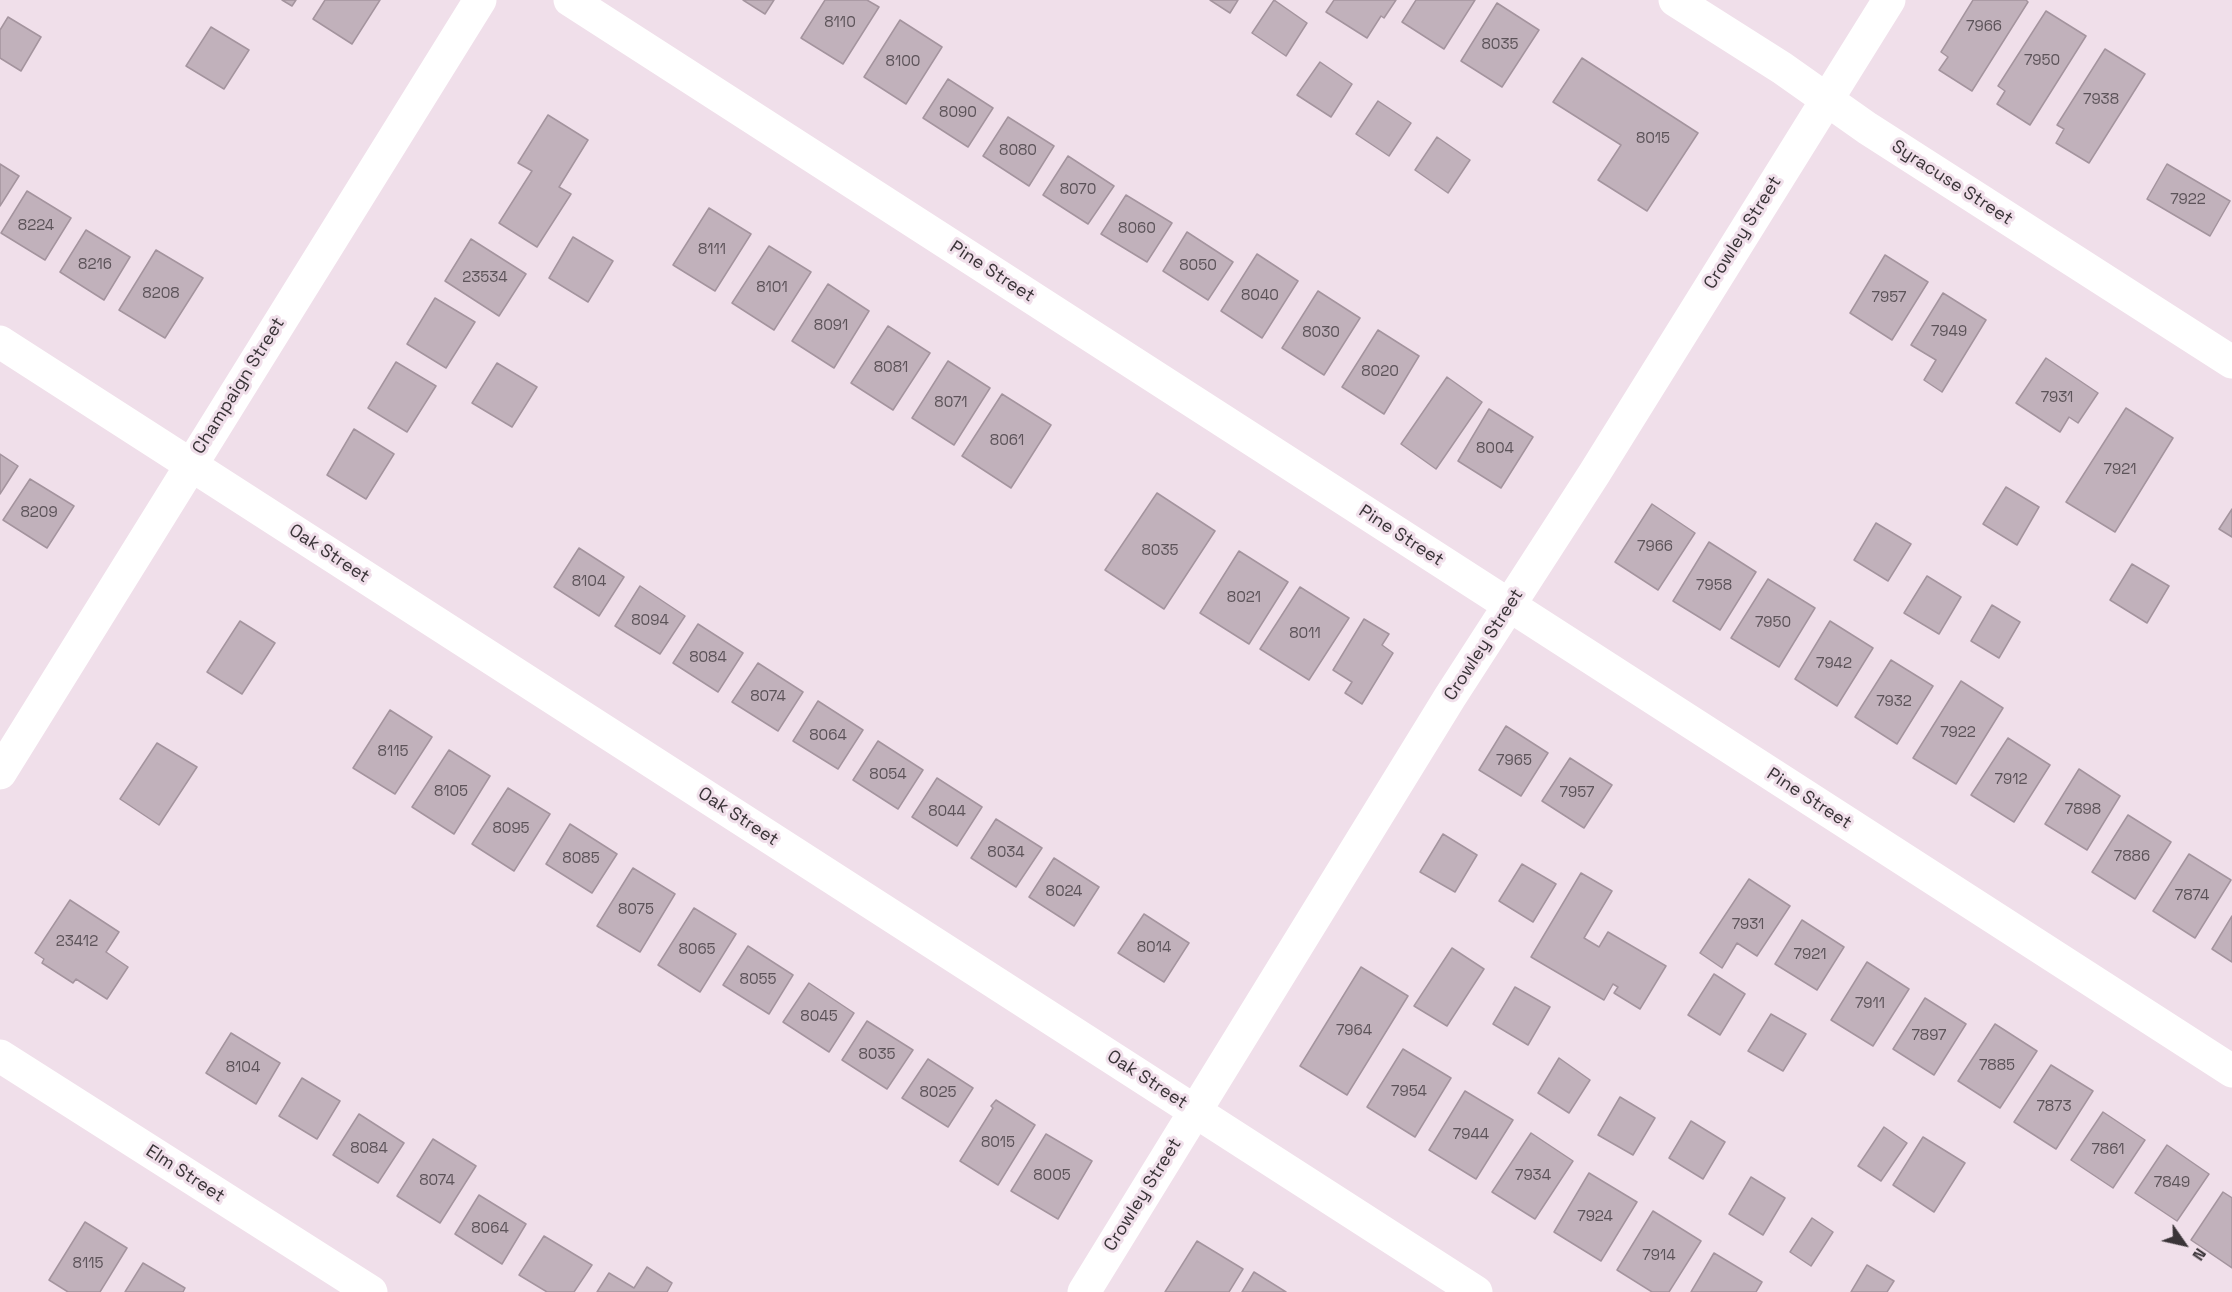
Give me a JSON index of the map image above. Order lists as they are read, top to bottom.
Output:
{
  "streets": {
    "street": [
      "Syracuse Street",
      "Crowley Street",
      "Pine Street",
      "Champaign Street",
      "Oak Street",
      "Elm Street"
    ]
  },
  "crossings": [
    ["Syracuse Street", "Crowley Street"],
    ["Crowley Street", "Pine Street"],
    ["Crowley Street", "Oak Street"],
    ["Champaign Street", "Oak Street"]
  ],
  "house_numbers": [
    "8110",
    "7966",
    "8035",
    "7950",
    "8100",
    "7938",
    "8090",
    "8015",
    "8080",
    "8070",
    "7922",
    "8224",
    "8060",
    "8111",
    "8216",
    "8050",
    "23534",
    "8101",
    "8208",
    "8040",
    "7957",
    "8091",
    "7949",
    "8030",
    "8081",
    "8020",
    "7931",
    "8071",
    "8061",
    "8004",
    "7921",
    "8209",
    "7966",
    "8035",
    "8104",
    "7958",
    "8021",
    "8094",
    "7950",
    "8011",
    "8084",
    "7942",
    "8074",
    "7932",
    "7922",
    "8064",
    "8115",
    "7965",
    "8054",
    "7912",
    "8105",
    "7957",
    "7898",
    "8044",
    "8095",
    "8034",
    "7886",
    "8085",
    "8024",
    "7874",
    "8075",
    "7931",
    "23412",
    "8014",
    "8065",
    "7921",
    "8055",
    "7911",
    "8045",
    "7964",
    "7897",
    "8035",
    "7885",
    "8104",
    "7954",
    "8025",
    "7873",
    "7944",
    "8015",
    "8084",
    "7861",
    "8005",
    "7934",
    "8074",
    "7849",
    "7924",
    "8064",
    "7914",
    "8115"
  ],
  "north": "bottom right"
}
